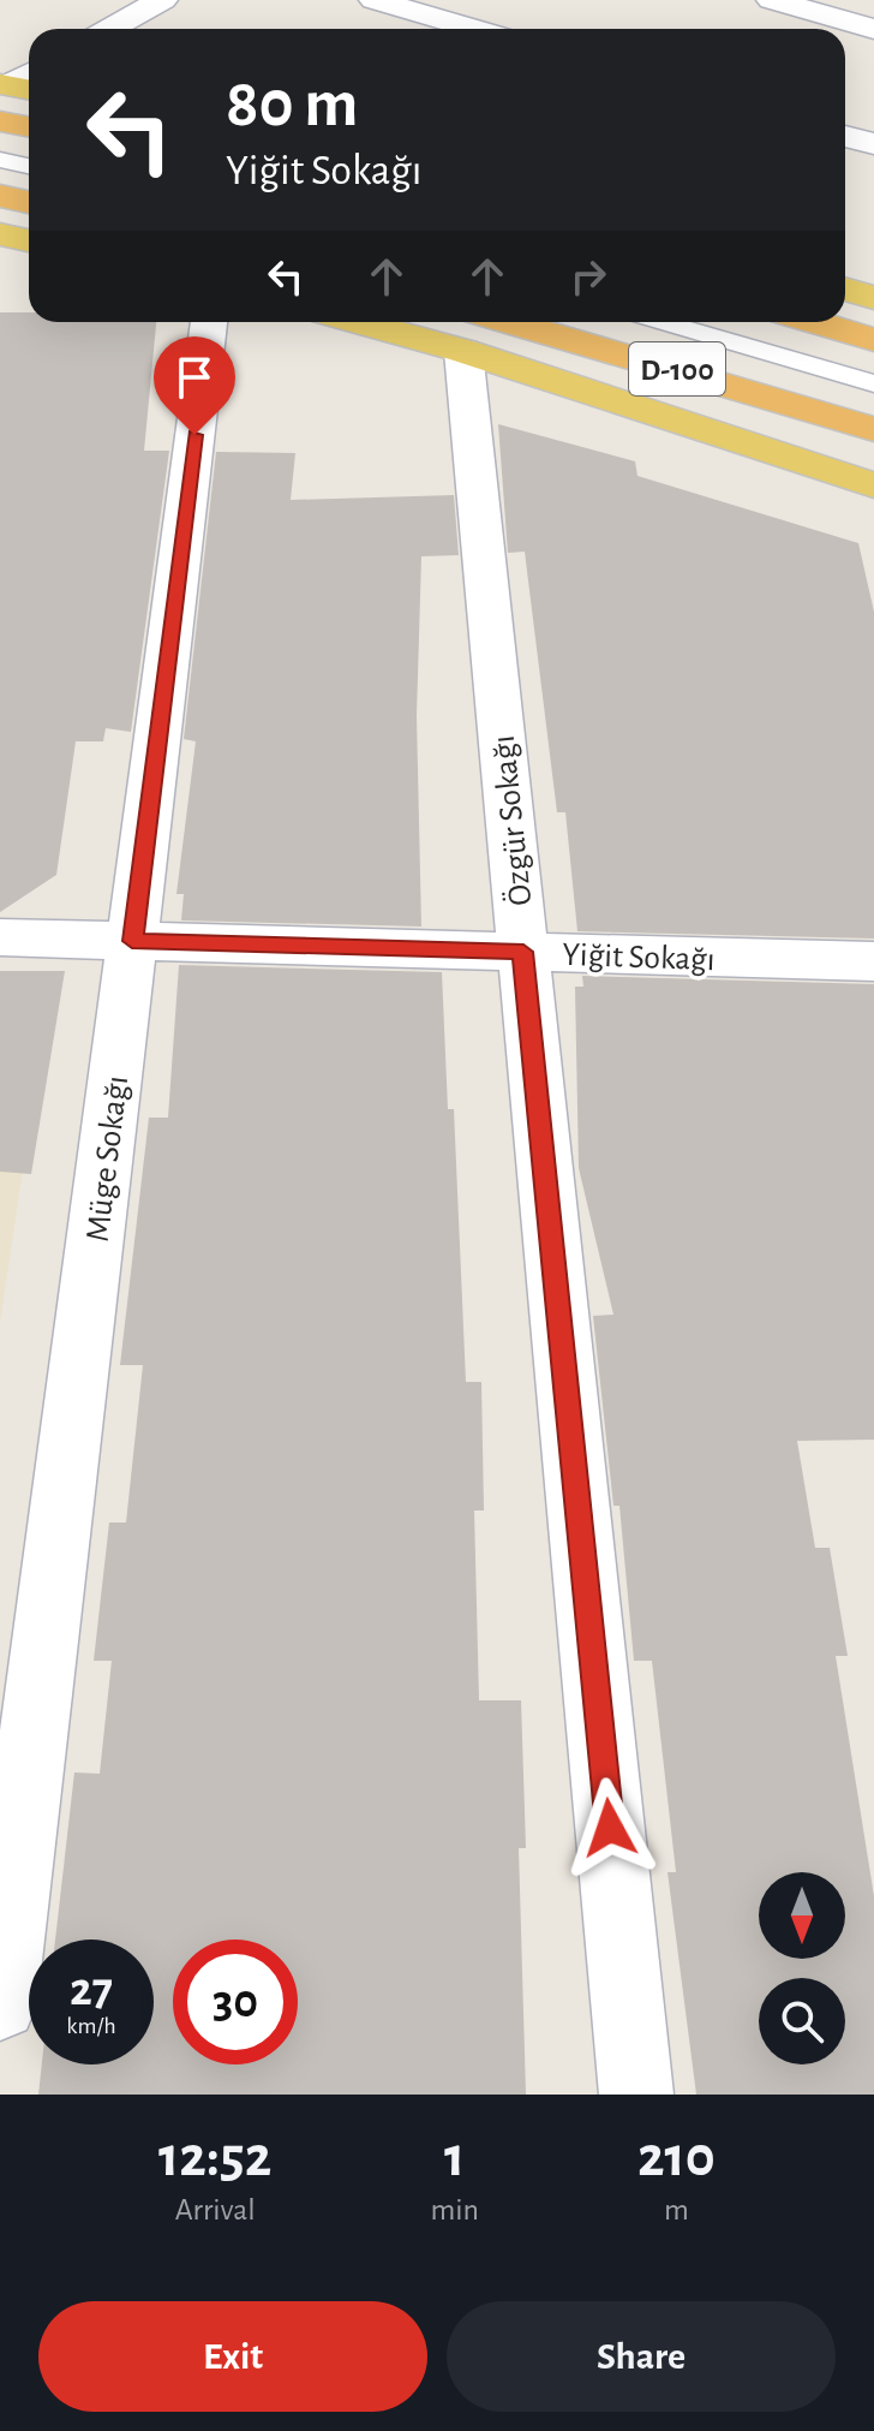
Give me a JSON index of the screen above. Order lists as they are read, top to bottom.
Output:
{
  "streets": {
    "highway": ["D-100"],
    "street": ["Özgür Sokağı", "Yiğit Sokağı", "Müge Sokağı"]
  },
  "crossings": [
    ["D-100", "Özgür Sokağı"],
    ["Özgür Sokağı", "Yiğit Sokağı"],
    ["Yiğit Sokağı", "Müge Sokağı"]
  ],
  "north": "bottom",
  "page": {
    "turn": ["80 m", "Yiğit Sokağı"],
    "speed": "27 km/h",
    "limit": "30",
    "eta": [
      "12:52",
      "Arrival",
      "1",
      "min",
      "210",
      "m"
    ],
    "buttons": ["Exit", "Share"]
  }
}
